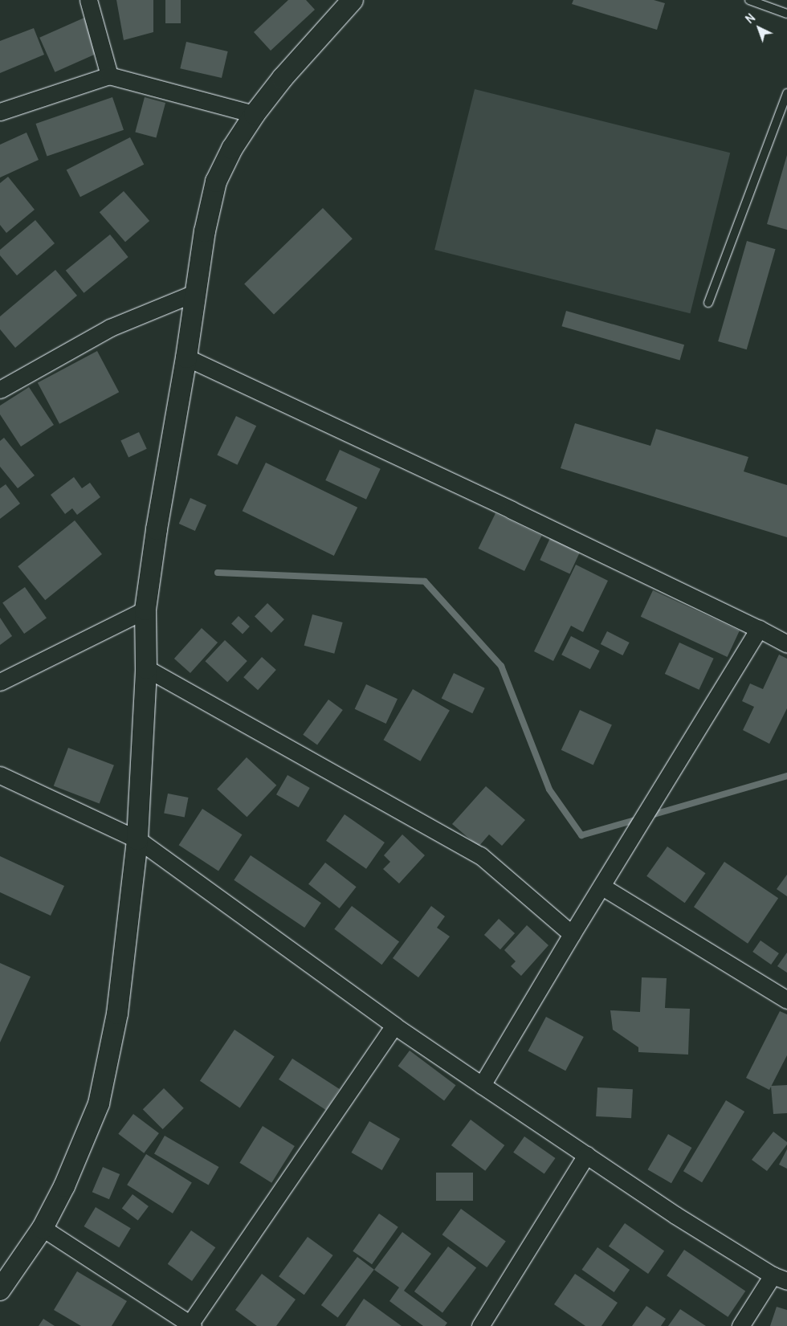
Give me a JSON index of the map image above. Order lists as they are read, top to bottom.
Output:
{
  "north": "top left"
}
